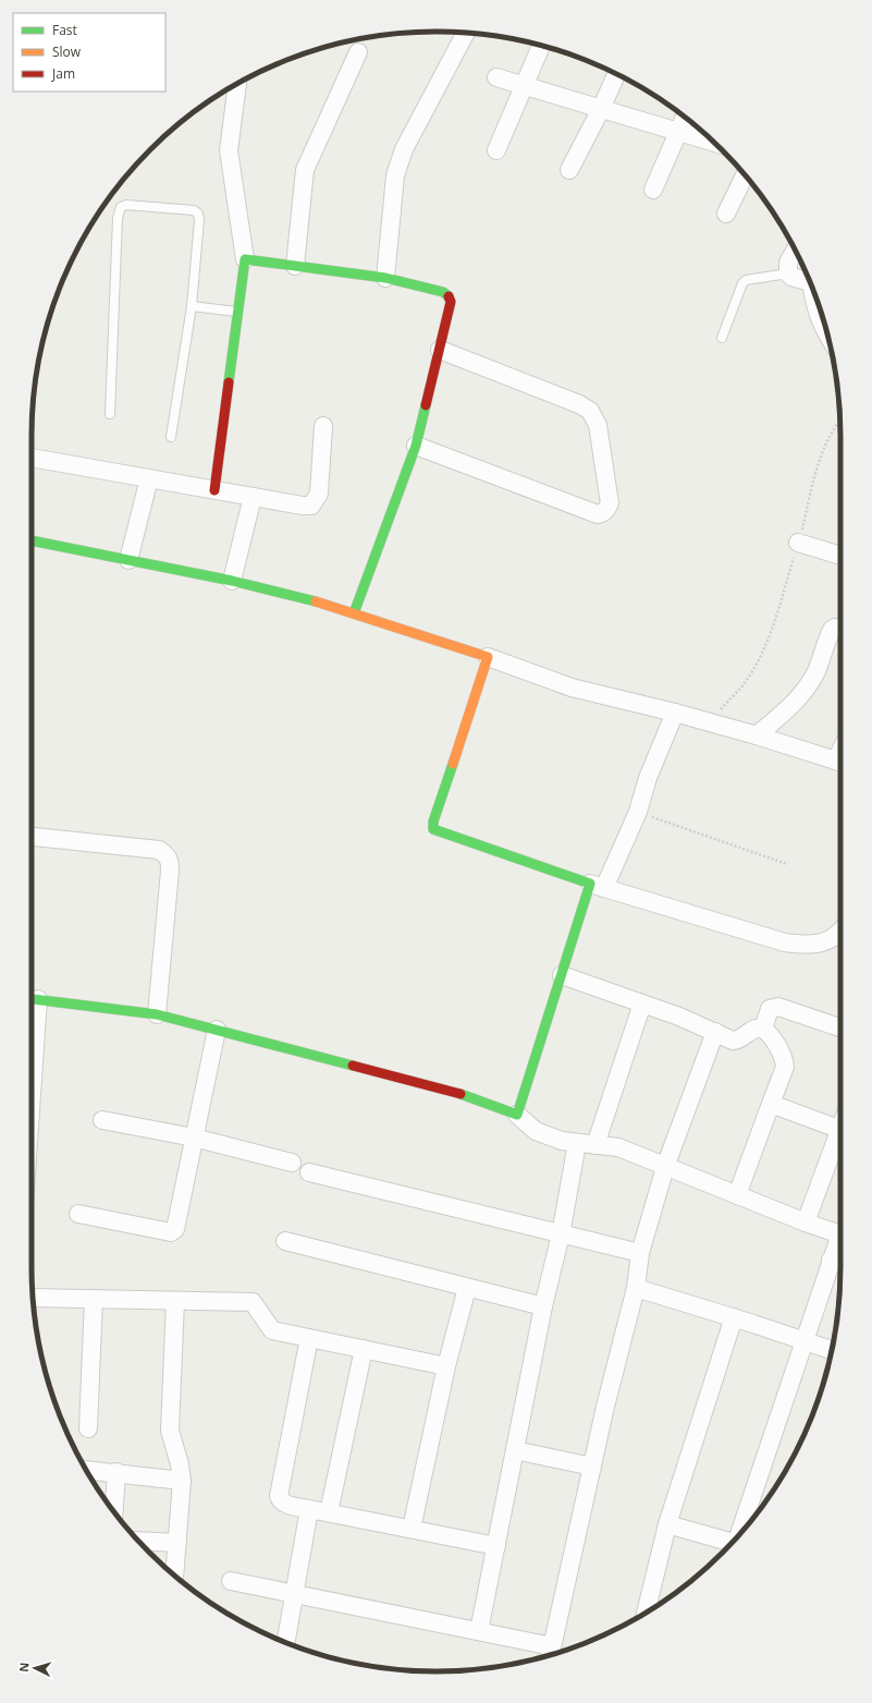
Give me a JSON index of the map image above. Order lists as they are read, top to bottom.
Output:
{
  "legend": ["Fast", "Slow", "Jam"],
  "north": "left"
}
